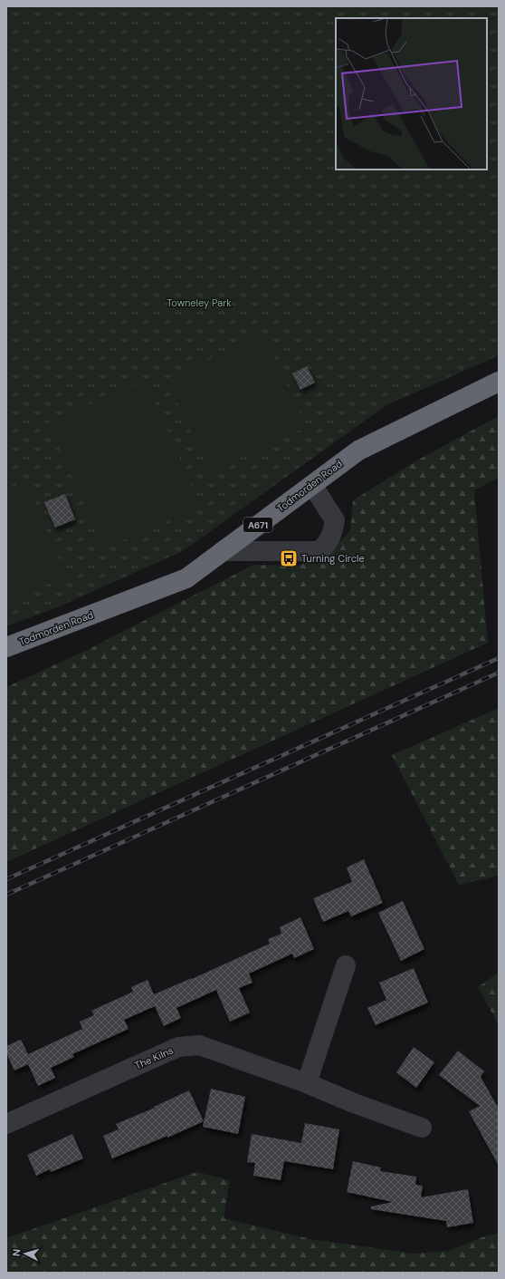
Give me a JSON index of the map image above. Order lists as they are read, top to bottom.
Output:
{
  "streets": {
    "highway": ["Todmorden Road", "A671"],
    "street": ["The Kilns"]
  },
  "parks": ["Towneley Park"],
  "places": {
    "bus stop": ["Turning Circle"]
  },
  "north": "left"
}
